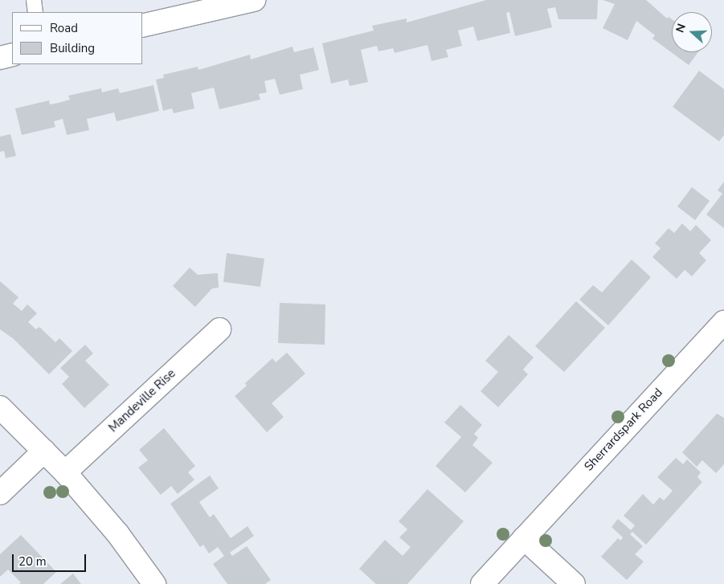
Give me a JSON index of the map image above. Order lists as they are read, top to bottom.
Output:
{
  "streets": {
    "street": ["Mandeville Rise", "Sherrardspark Road"]
  },
  "legend": ["Road", "Building"],
  "scale_bar": "20 m",
  "north": "left"
}
